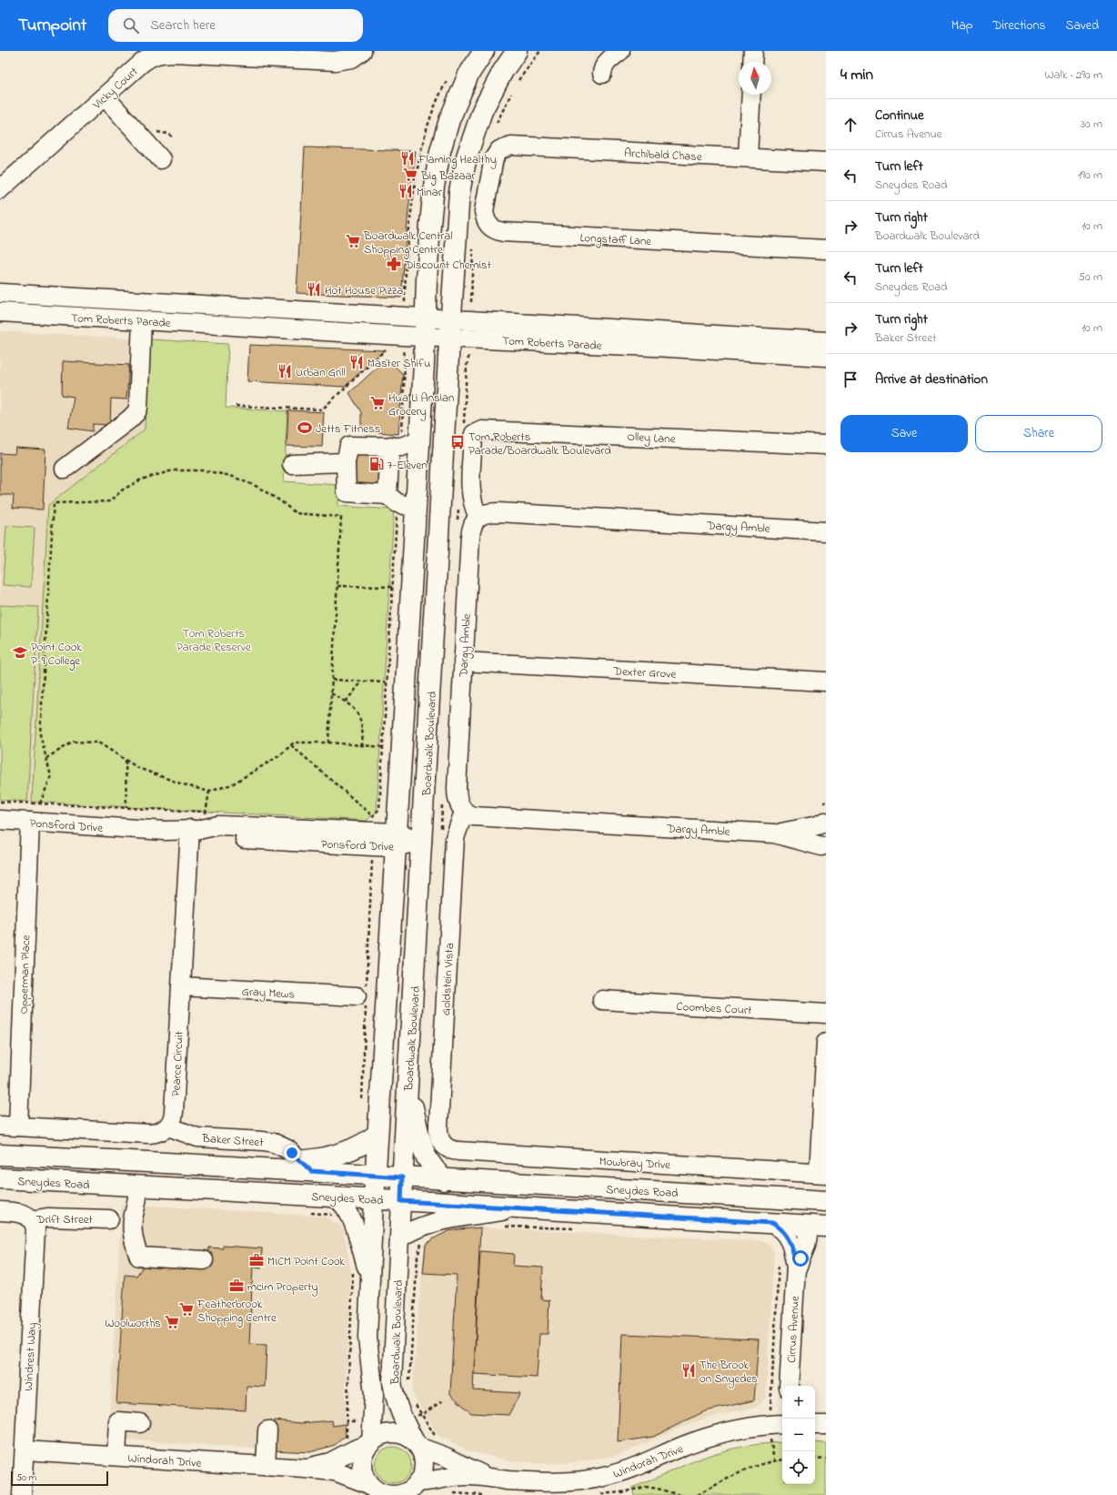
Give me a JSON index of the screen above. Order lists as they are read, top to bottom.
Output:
{
  "streets": {
    "main road": ["Boardwalk Boulevard", "Sneydes Road"],
    "street": [
      "Vicky Court",
      "Archibald Chase",
      "Longstaff Lane",
      "Tom Roberts Parade",
      "Olley Lane",
      "Dargy Amble",
      "Dexter Grove",
      "Ponsford Drive",
      "Opperman Place",
      "Goldstein Vista",
      "Gray Mews",
      "Coombes Court",
      "Pearce Circuit",
      "Baker Street",
      "Mowbray Drive",
      "Drift Street",
      "Cirrus Avenue",
      "Windrest Way",
      "Windorah Drive"
    ]
  },
  "crossings": [
    ["Archibald Chase", "Longstaff Lane"],
    ["Tom Roberts Parade", "Boardwalk Boulevard"],
    ["Olley Lane", "Dargy Amble"],
    ["Dargy Amble", "Dexter Grove"],
    ["Dargy Amble", "Goldstein Vista"],
    ["Boardwalk Boulevard", "Ponsford Drive"],
    ["Boardwalk Boulevard", "Sneydes Road"],
    ["Boardwalk Boulevard", "Windorah Drive"],
    ["Ponsford Drive", "Opperman Place"],
    ["Ponsford Drive", "Pearce Circuit"],
    ["Goldstein Vista", "Mowbray Drive"],
    ["Gray Mews", "Pearce Circuit"],
    ["Pearce Circuit", "Baker Street"],
    ["Baker Street", "Sneydes Road"],
    ["Sneydes Road", "Cirrus Avenue"],
    ["Drift Street", "Windrest Way"],
    ["Windrest Way", "Windorah Drive"]
  ],
  "parks": ["Tom Roberts Parade Reserve"],
  "places": {
    "restaurant": [
      "Flaming Healthy",
      "Minar",
      "Hot House Pizza",
      "Master Shifu",
      "Urban Grill",
      "The Brook on Snyedes"
    ],
    "supermarket": [
      "Big Bazaar",
      "Boardwalk Central Shopping Centre",
      "Hua Li Ansian Grocery",
      "Featherbrook Shopping Centre",
      "Woolworths"
    ],
    "pharmacy": ["Discount Chemist"],
    "sports": ["Jetts Fitness"],
    "bus stop": ["Tom Roberts Parade/Boardwalk Boulevard"],
    "fuel station": ["7-Eleven"],
    "school or university": ["Point Cook P-9 College"],
    "office": ["MICM Point Cook", "mcim Property"]
  },
  "scale_bar": "50 m",
  "north": "top",
  "page": {
    "header": "Turnpoint",
    "search": "Search here",
    "nav": ["Map", "Directions", "Saved"],
    "heading": ["4 min", "Walk · 290 m"],
    "list": [
      ["Continue", "Cirrus Avenue", "30 m"],
      ["Turn left", "Sneydes Road", "190 m"],
      ["Turn right", "Boardwalk Boulevard", "10 m"],
      ["Turn left", "Sneydes Road", "50 m"],
      ["Turn right", "Baker Street", "10 m"],
      "Arrive at destination"
    ],
    "buttons": ["Save", "Share"],
    "map_buttons": ["+", "−"],
    "scale": "50 m"
  }
}
